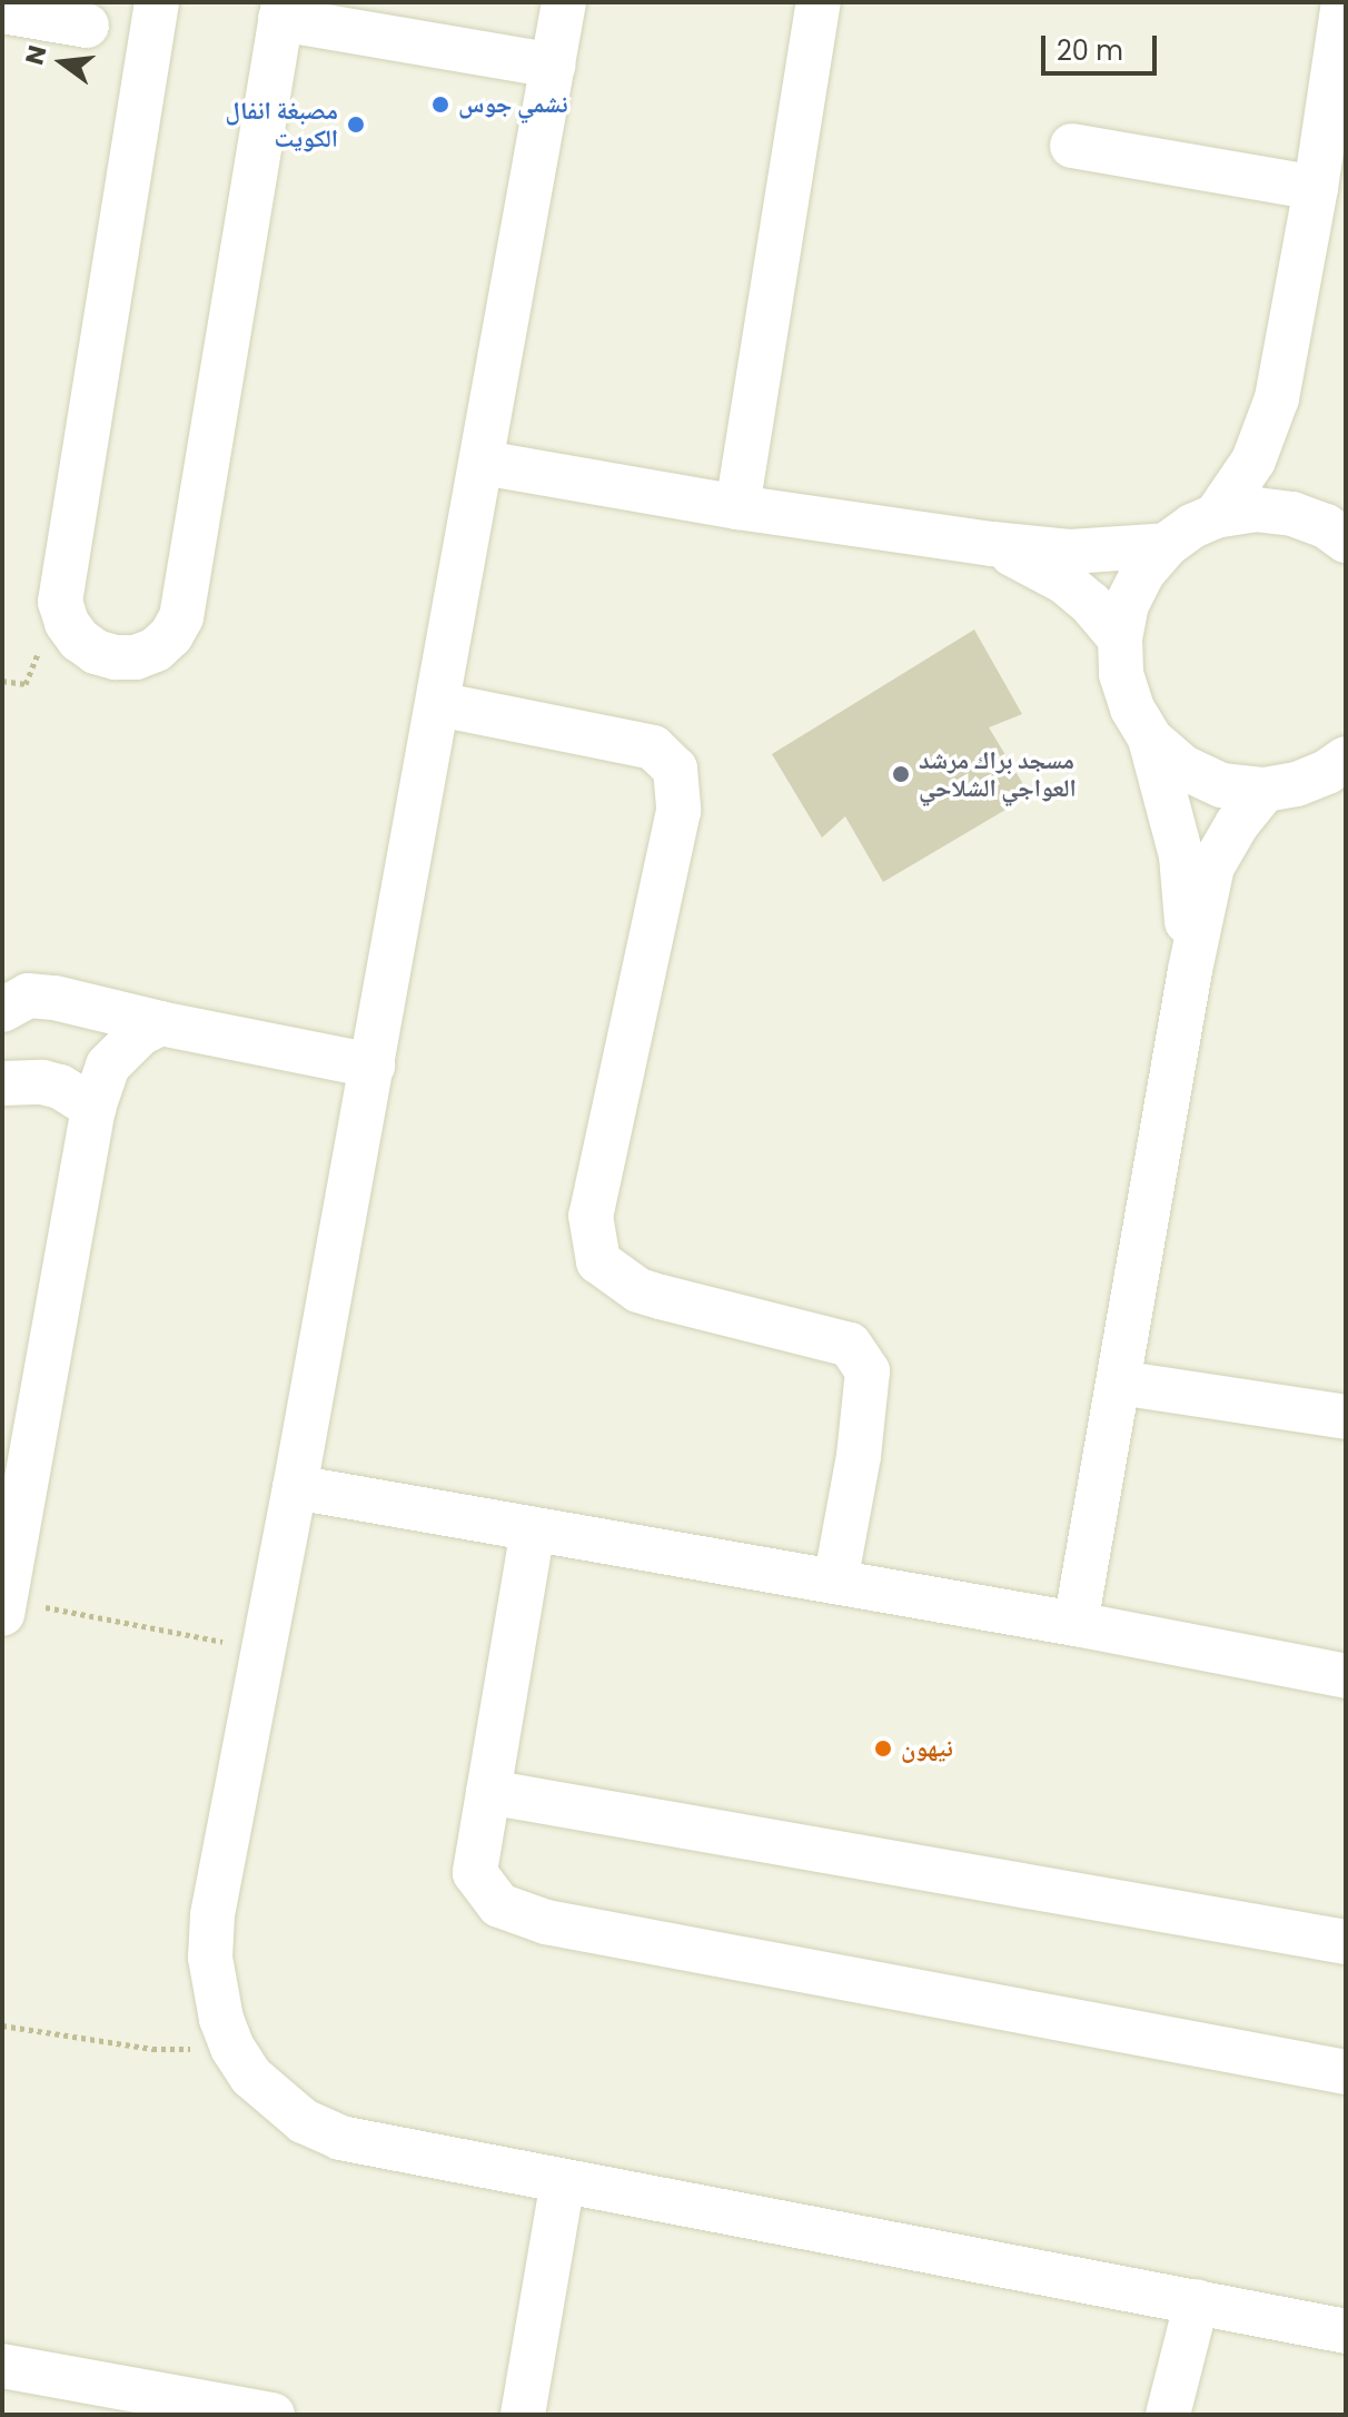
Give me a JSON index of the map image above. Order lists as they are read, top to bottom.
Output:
{
  "places": [
    "نشمي جوس",
    "مصبغة انفال الكويت",
    "مسجد براك مرشد العواجي الشلاحي",
    "نيهون"
  ],
  "scale_bar": "20 m",
  "north": "left"
}
